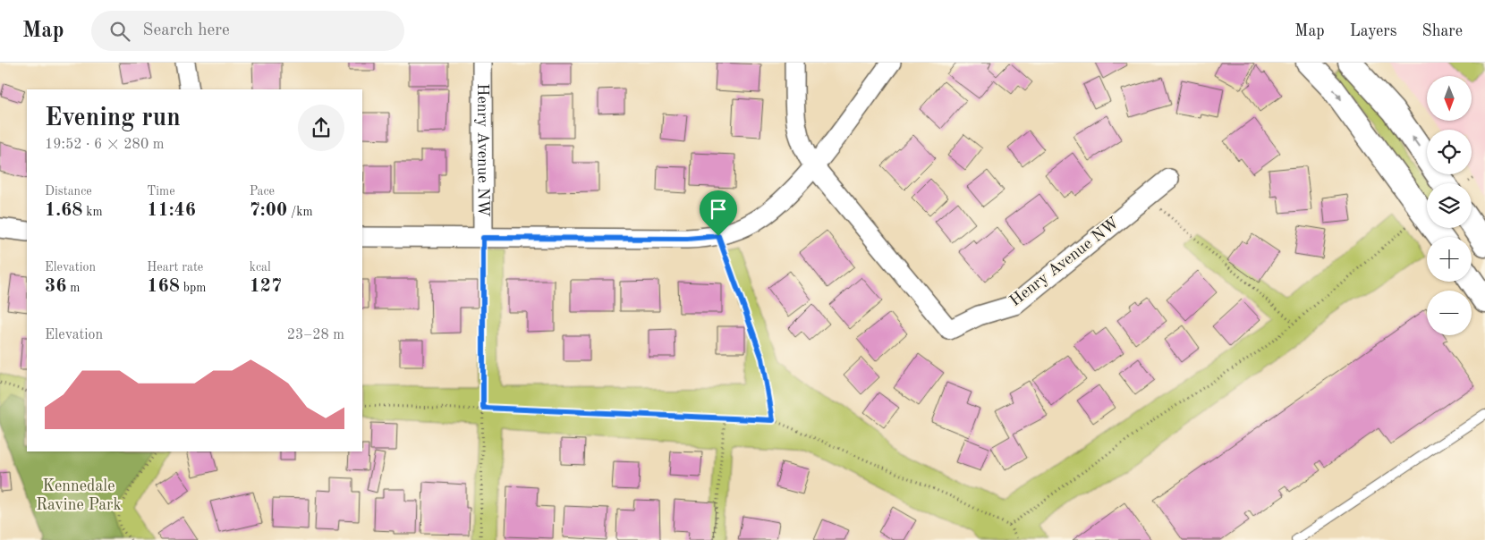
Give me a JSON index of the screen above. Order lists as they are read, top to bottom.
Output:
{
  "streets": {
    "street": ["Henry Avenue NW"]
  },
  "parks": ["Kennedale Ravine Park"],
  "north": "bottom",
  "page": {
    "header": "Map",
    "search": "Search here",
    "nav": ["Map", "Layers", "Share"],
    "map_buttons": ["+", "−"],
    "heading": ["Evening run", "19:52 · 6 × 280 m"],
    "stats": [
      ["Distance", "1.68 km"],
      ["Time", "11:46"],
      ["Pace", "7:00 /km"],
      ["Elevation", "36 m"],
      ["Heart rate", "168 bpm"],
      ["kcal", "127"]
    ],
    "chart": ["Elevation", "23–28 m"]
  }
}
